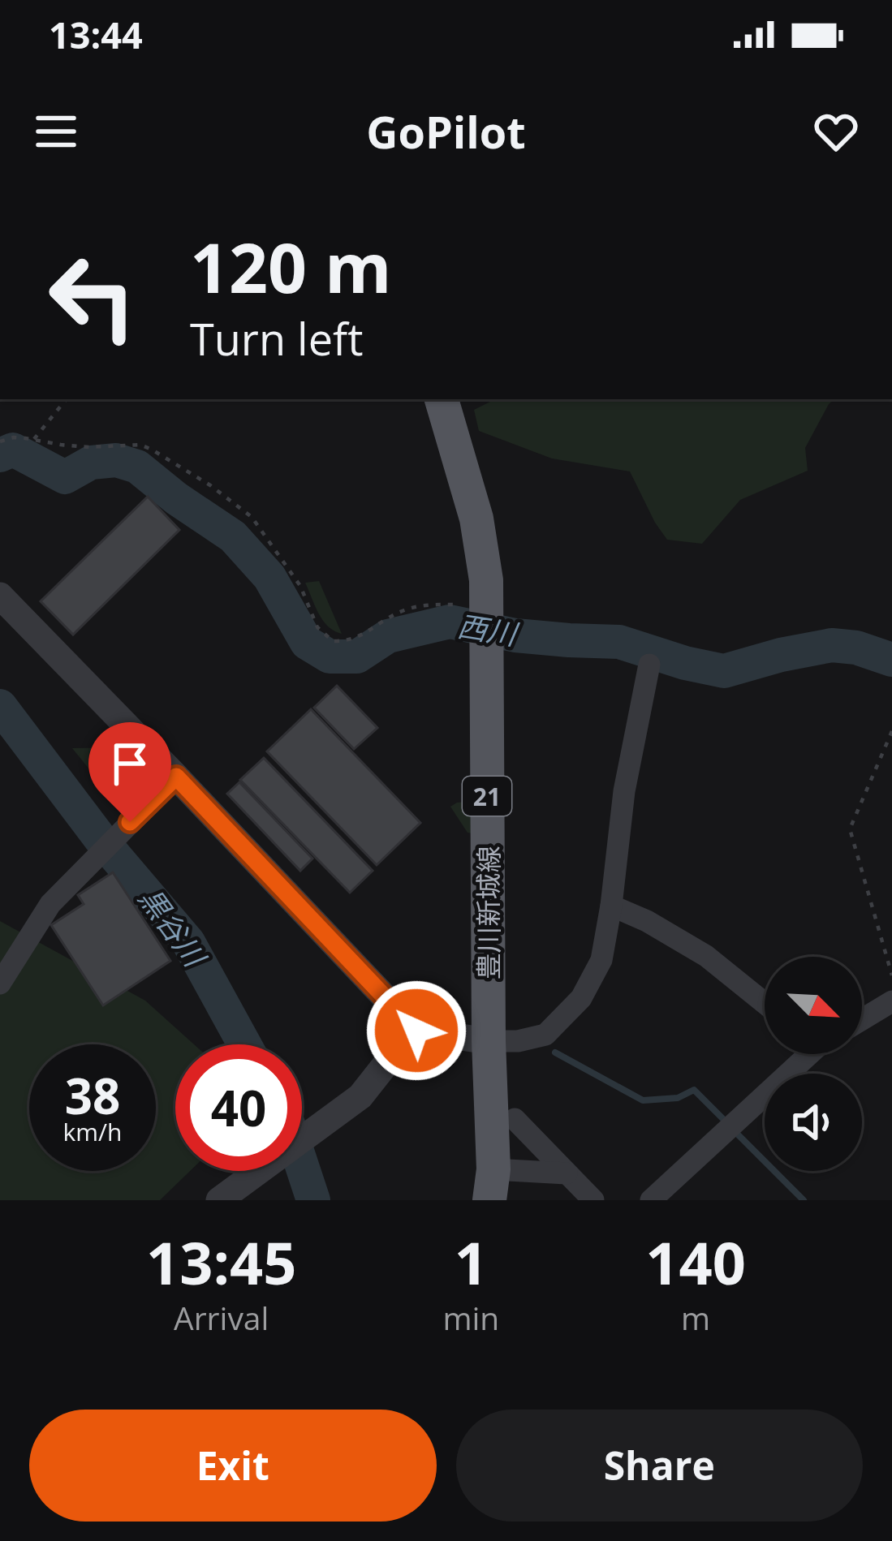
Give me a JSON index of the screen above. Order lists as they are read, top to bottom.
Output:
{
  "streets": {
    "main road": ["21", "豊川新城線"]
  },
  "water": ["西川", "黒谷川"],
  "north": "bottom right",
  "page": {
    "status": "13:44",
    "header": "GoPilot",
    "turn": ["120 m", "Turn left"],
    "speed": "38 km/h",
    "limit": "40",
    "eta": [
      "13:45",
      "Arrival",
      "1",
      "min",
      "140",
      "m"
    ],
    "buttons": ["Exit", "Share"]
  }
}
